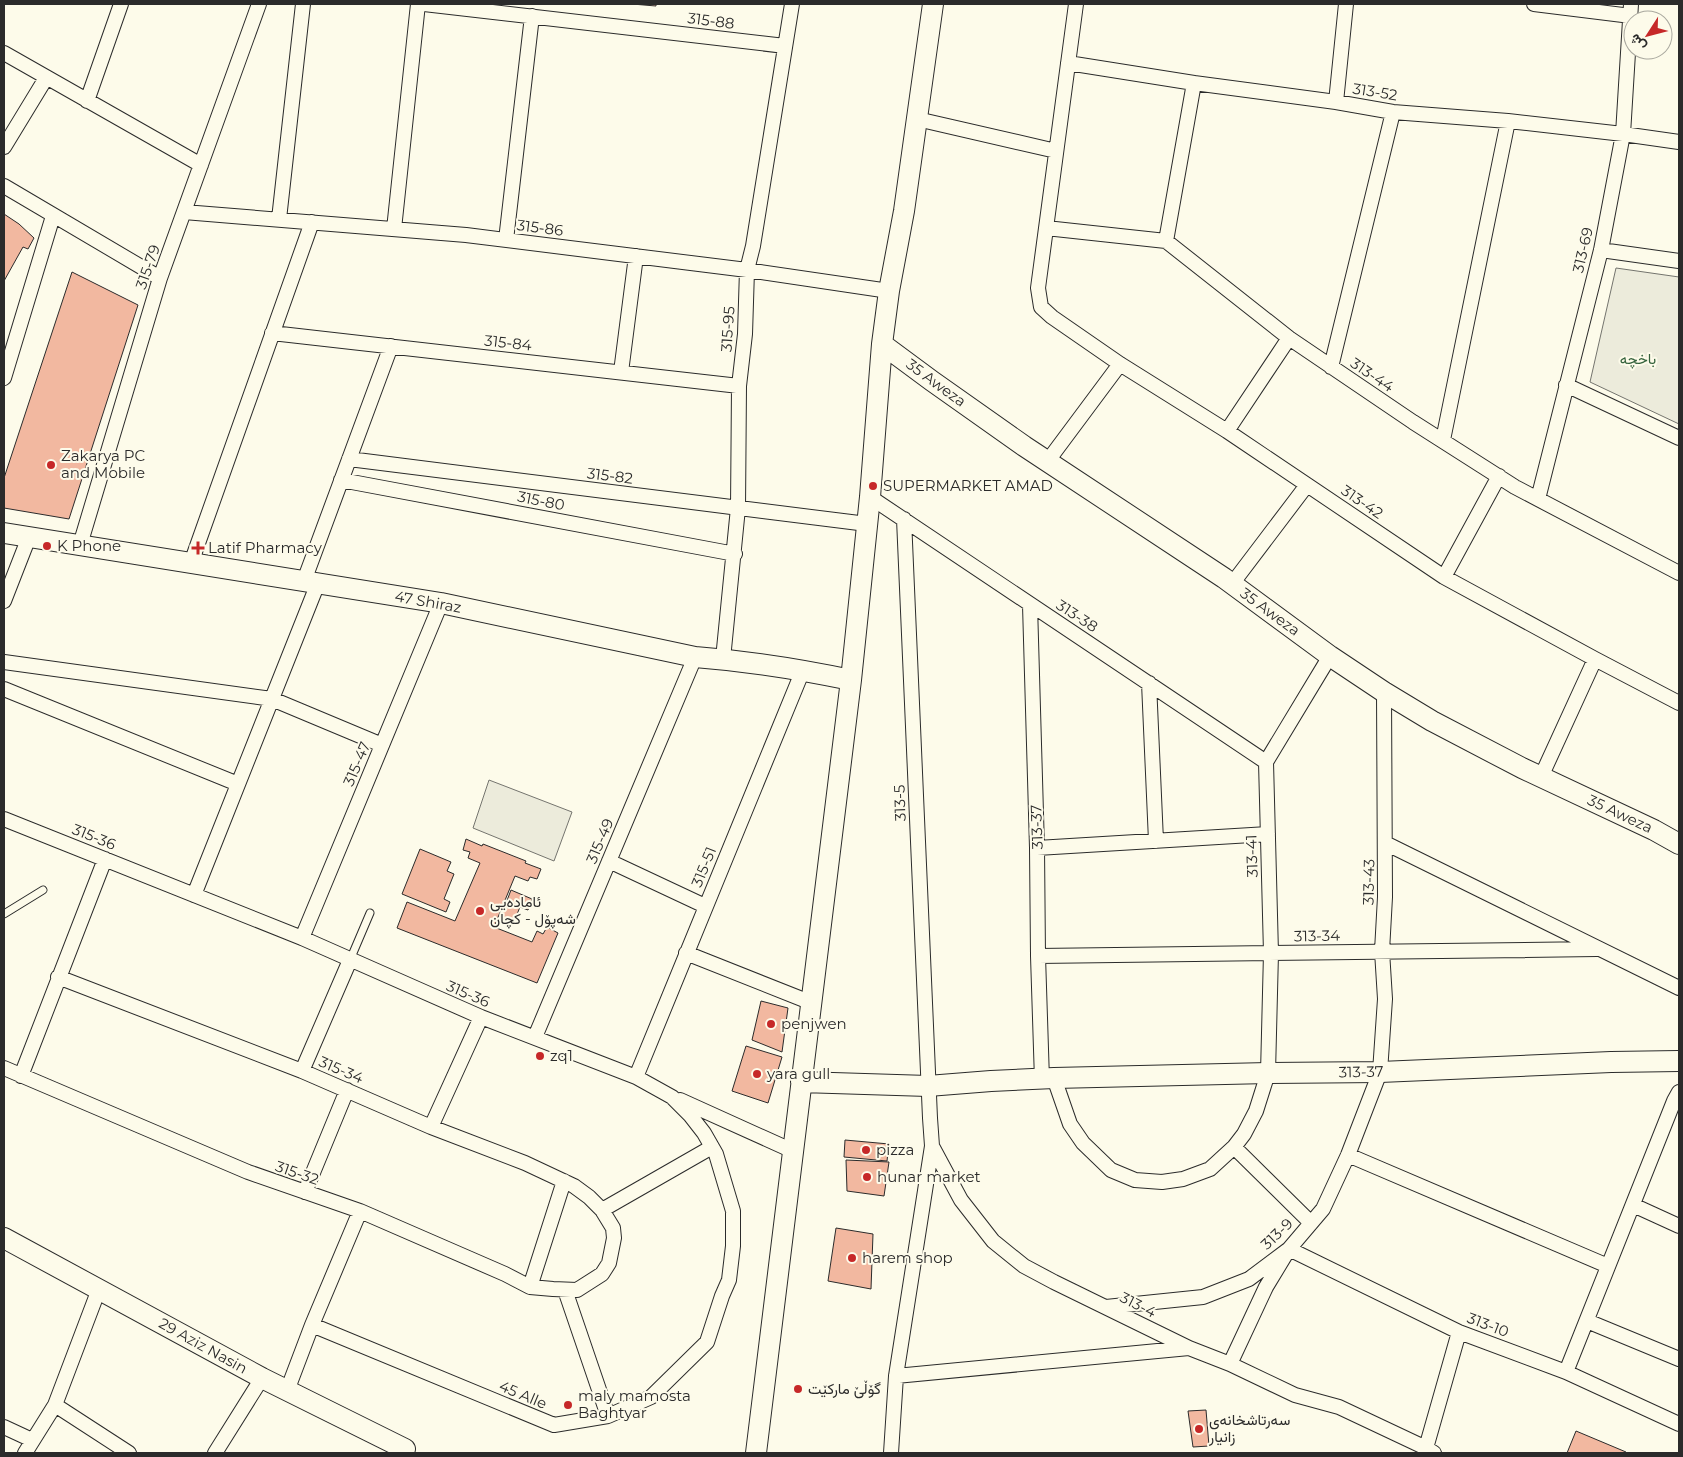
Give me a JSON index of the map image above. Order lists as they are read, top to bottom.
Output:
{
  "streets": {
    "street": [
      "315-88",
      "313-52",
      "315-86",
      "313-69",
      "315-79",
      "315-95",
      "315-84",
      "313-44",
      "35 Aweza",
      "315-82",
      "315-80",
      "313-42",
      "47 Shiraz",
      "313-38",
      "315-47",
      "313-5",
      "313-37",
      "315-36",
      "315-49",
      "313-41",
      "315-51",
      "313-43",
      "313-34",
      "315-34",
      "315-32",
      "313-9",
      "313-4",
      "313-10",
      "29 Aziz Nasin",
      "45 Alle"
    ]
  },
  "crossings": [
    ["315-88", "315-95"],
    ["313-52", "313-69"],
    ["315-86", "315-79"],
    ["315-86", "315-95"],
    ["313-69", "313-44"],
    ["315-79", "47 Shiraz"],
    ["315-95", "315-84"],
    ["315-95", "315-82"],
    ["315-95", "315-80"],
    ["315-95", "47 Shiraz"],
    ["35 Aweza", "313-43"],
    ["47 Shiraz", "315-47"],
    ["47 Shiraz", "315-49"],
    ["47 Shiraz", "315-51"],
    ["313-38", "313-5"],
    ["313-38", "313-37"],
    ["313-38", "313-41"],
    ["315-47", "315-36"],
    ["313-5", "313-37"],
    ["313-5", "313-4"],
    ["313-37", "313-41"],
    ["313-37", "313-43"],
    ["313-37", "313-34"],
    ["313-37", "313-9"],
    ["313-37", "313-4"],
    ["315-36", "315-49"],
    ["315-36", "315-51"],
    ["315-36", "45 Alle"],
    ["313-41", "313-34"],
    ["313-43", "313-34"],
    ["313-43", "313-9"],
    ["313-9", "313-4"],
    ["313-9", "313-10"]
  ],
  "parks": ["باخچە"],
  "places": {
    "other": [
      "Zakarya PC and Mobile",
      "SUPERMARKET AMAD",
      "K Phone",
      "ئامادەیی شەپۆل - کچان",
      "penjwen",
      "zq1",
      "yara gull",
      "pizza",
      "hunar market",
      "harem shop",
      "گۆڵێ مارکێت",
      "maly mamosta Baghtyar",
      "سەرتاشخانەی زانیار"
    ],
    "health": ["Latif Pharmacy"]
  },
  "north": "bottom left"
}
